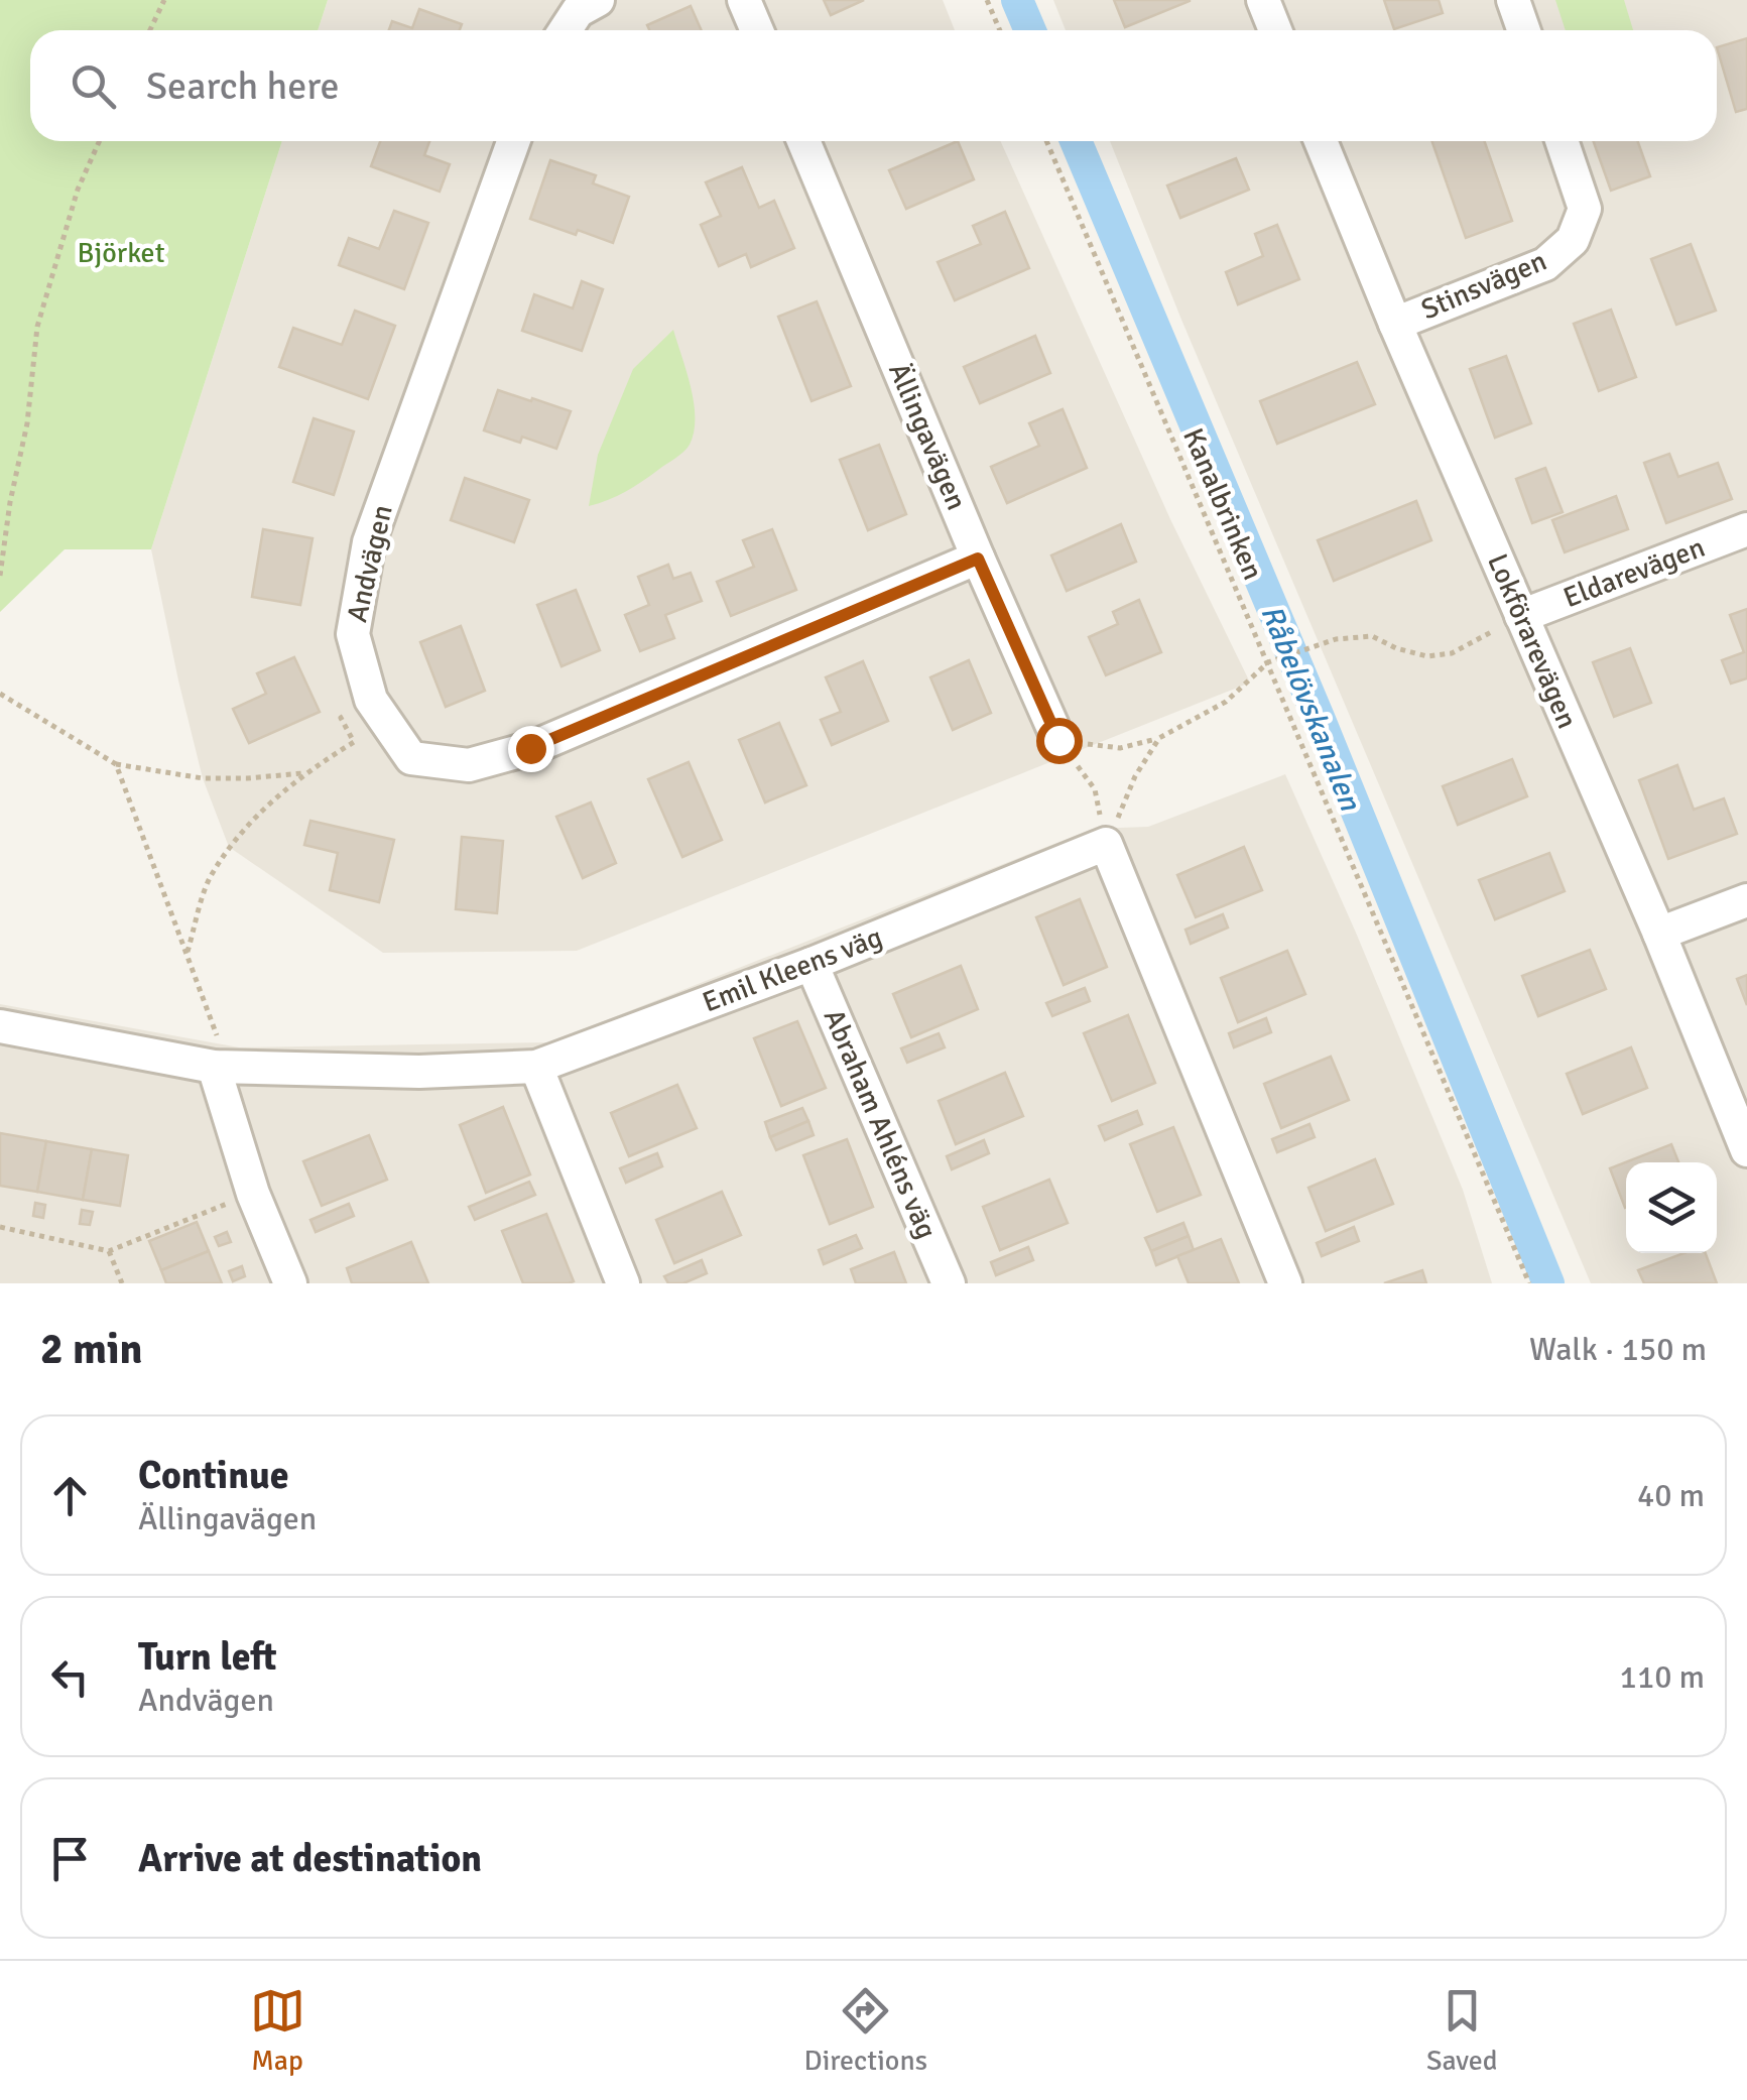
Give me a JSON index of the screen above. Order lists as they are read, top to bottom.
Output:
{
  "streets": {
    "street": [
      "Stinsvägen",
      "Ällingavägen",
      "Andvägen",
      "Eldarevägen",
      "Lokförarevägen",
      "Emil Kleens väg",
      "Abraham Ahléns väg"
    ],
    "path": ["Kanalbrinken"]
  },
  "crossings": [
    ["Stinsvägen", "Lokförarevägen"],
    ["Ällingavägen", "Andvägen"],
    ["Eldarevägen", "Lokförarevägen"],
    ["Emil Kleens väg", "Abraham Ahléns väg"]
  ],
  "water": ["Råbelövskanalen"],
  "parks": ["Björket"],
  "page": {
    "search": "Search here",
    "heading": ["2 min", "Walk · 150 m"],
    "list": [
      ["Continue", "Ällingavägen", "40 m"],
      ["Turn left", "Andvägen", "110 m"],
      "Arrive at destination"
    ],
    "nav": ["Map", "Directions", "Saved"]
  }
}
